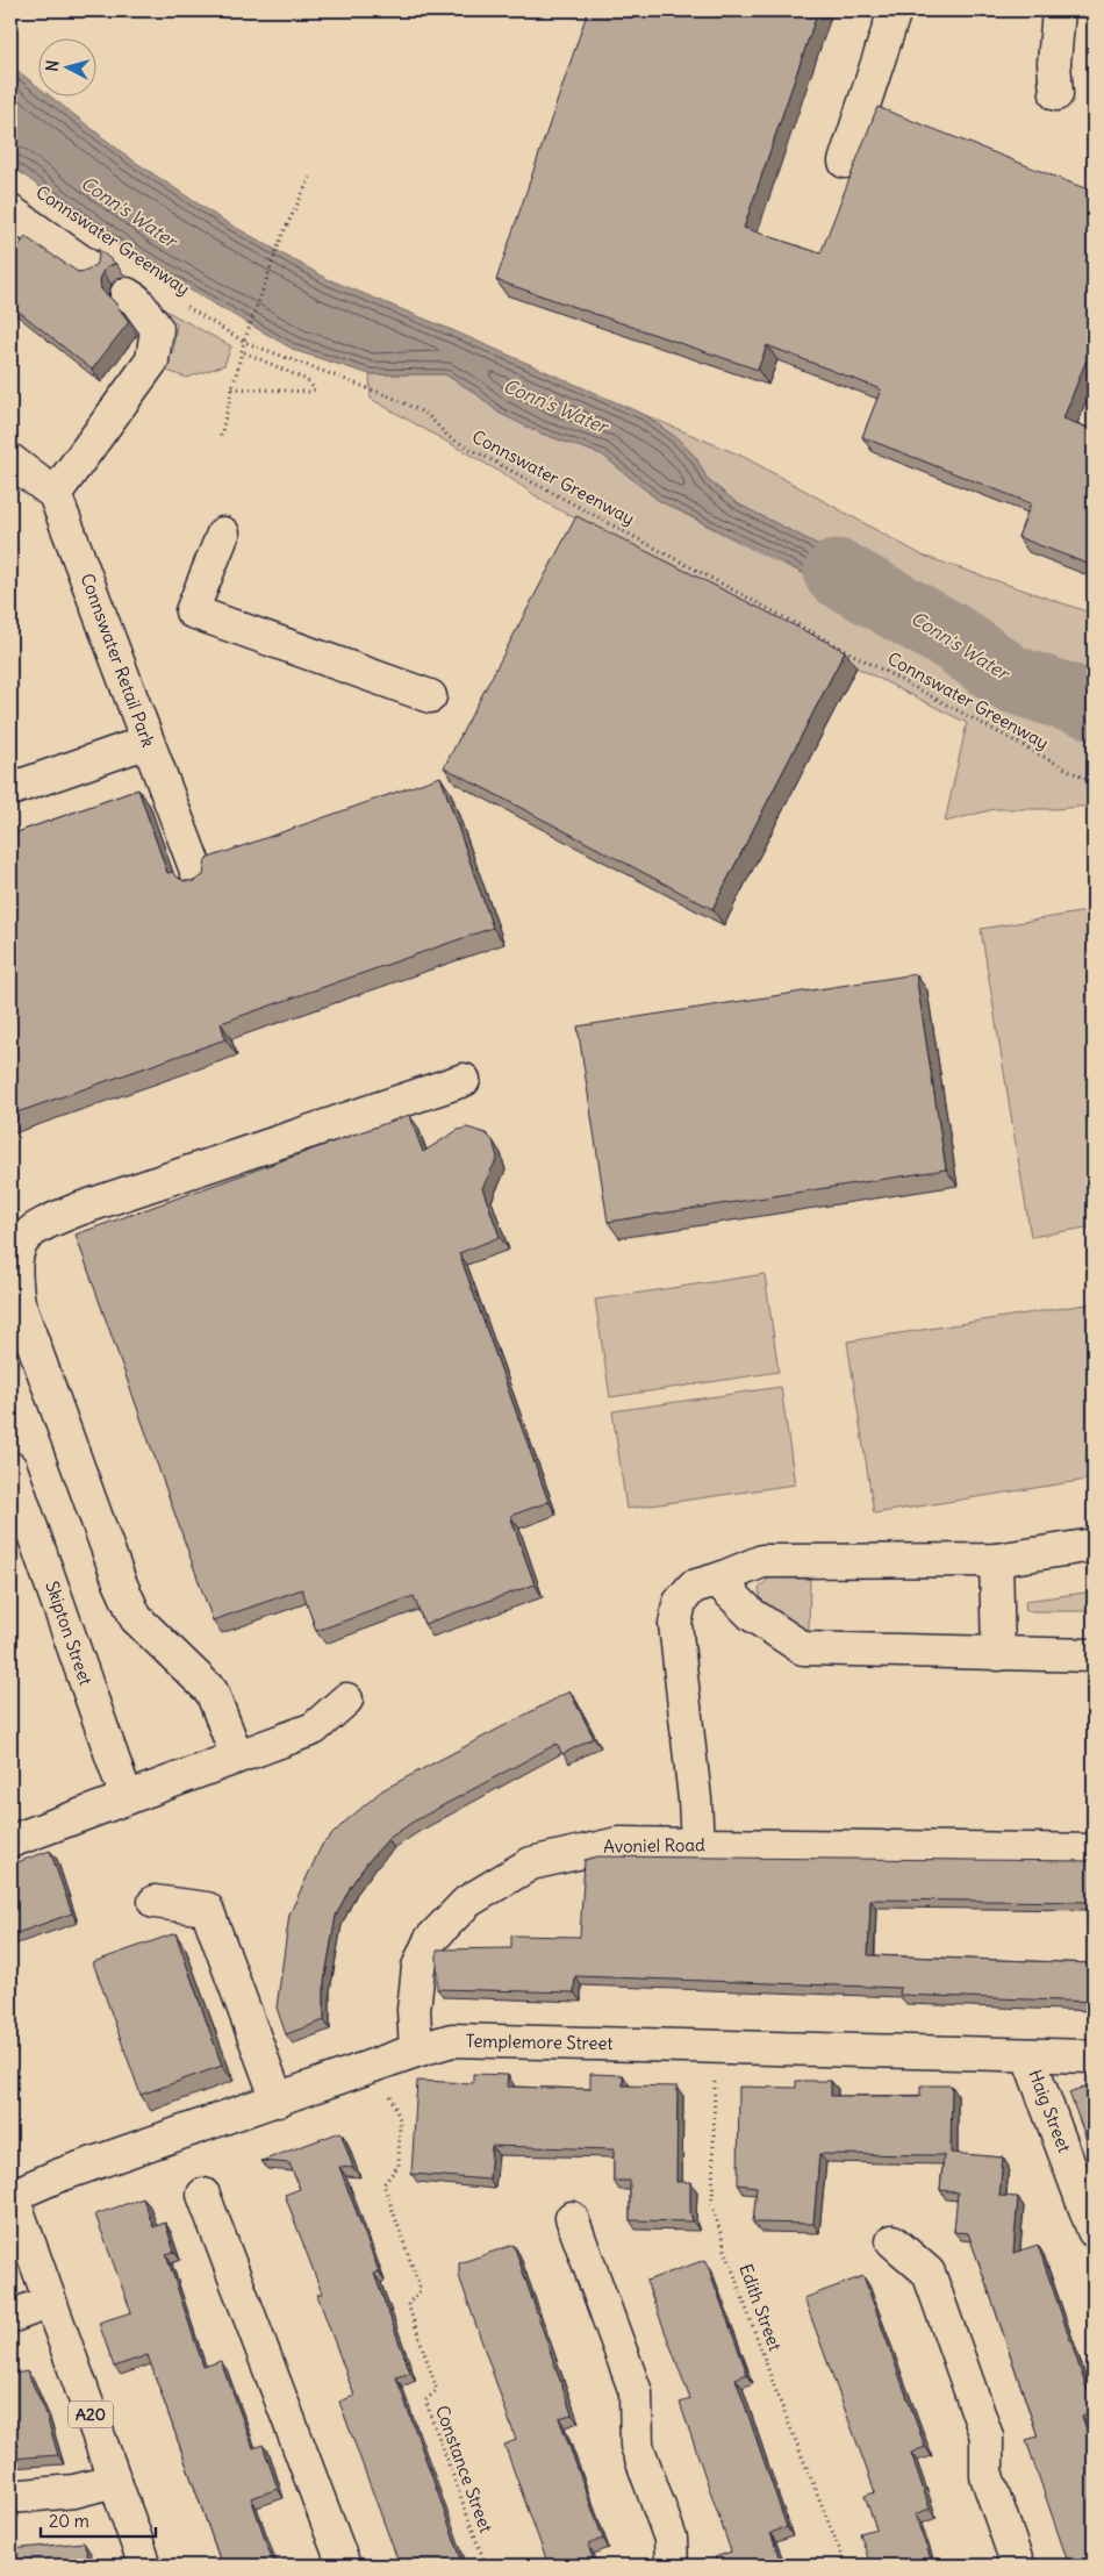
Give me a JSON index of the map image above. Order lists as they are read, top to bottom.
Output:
{
  "streets": {
    "street": [
      "Connswater Retail Park",
      "Skipton Street",
      "Avoniel Road",
      "Templemore Street",
      "Haig Street",
      "A20"
    ],
    "path": ["Connswater Greenway", "Edith Street", "Constance Street"]
  },
  "crossings": [
    ["Avoniel Road", "Templemore Street"],
    ["Templemore Street", "Haig Street"],
    ["Templemore Street", "Edith Street"],
    ["Templemore Street", "A20"],
    ["Templemore Street", "Constance Street"]
  ],
  "water": ["Conn's Water"],
  "scale_bar": "20 m",
  "north": "left"
}
